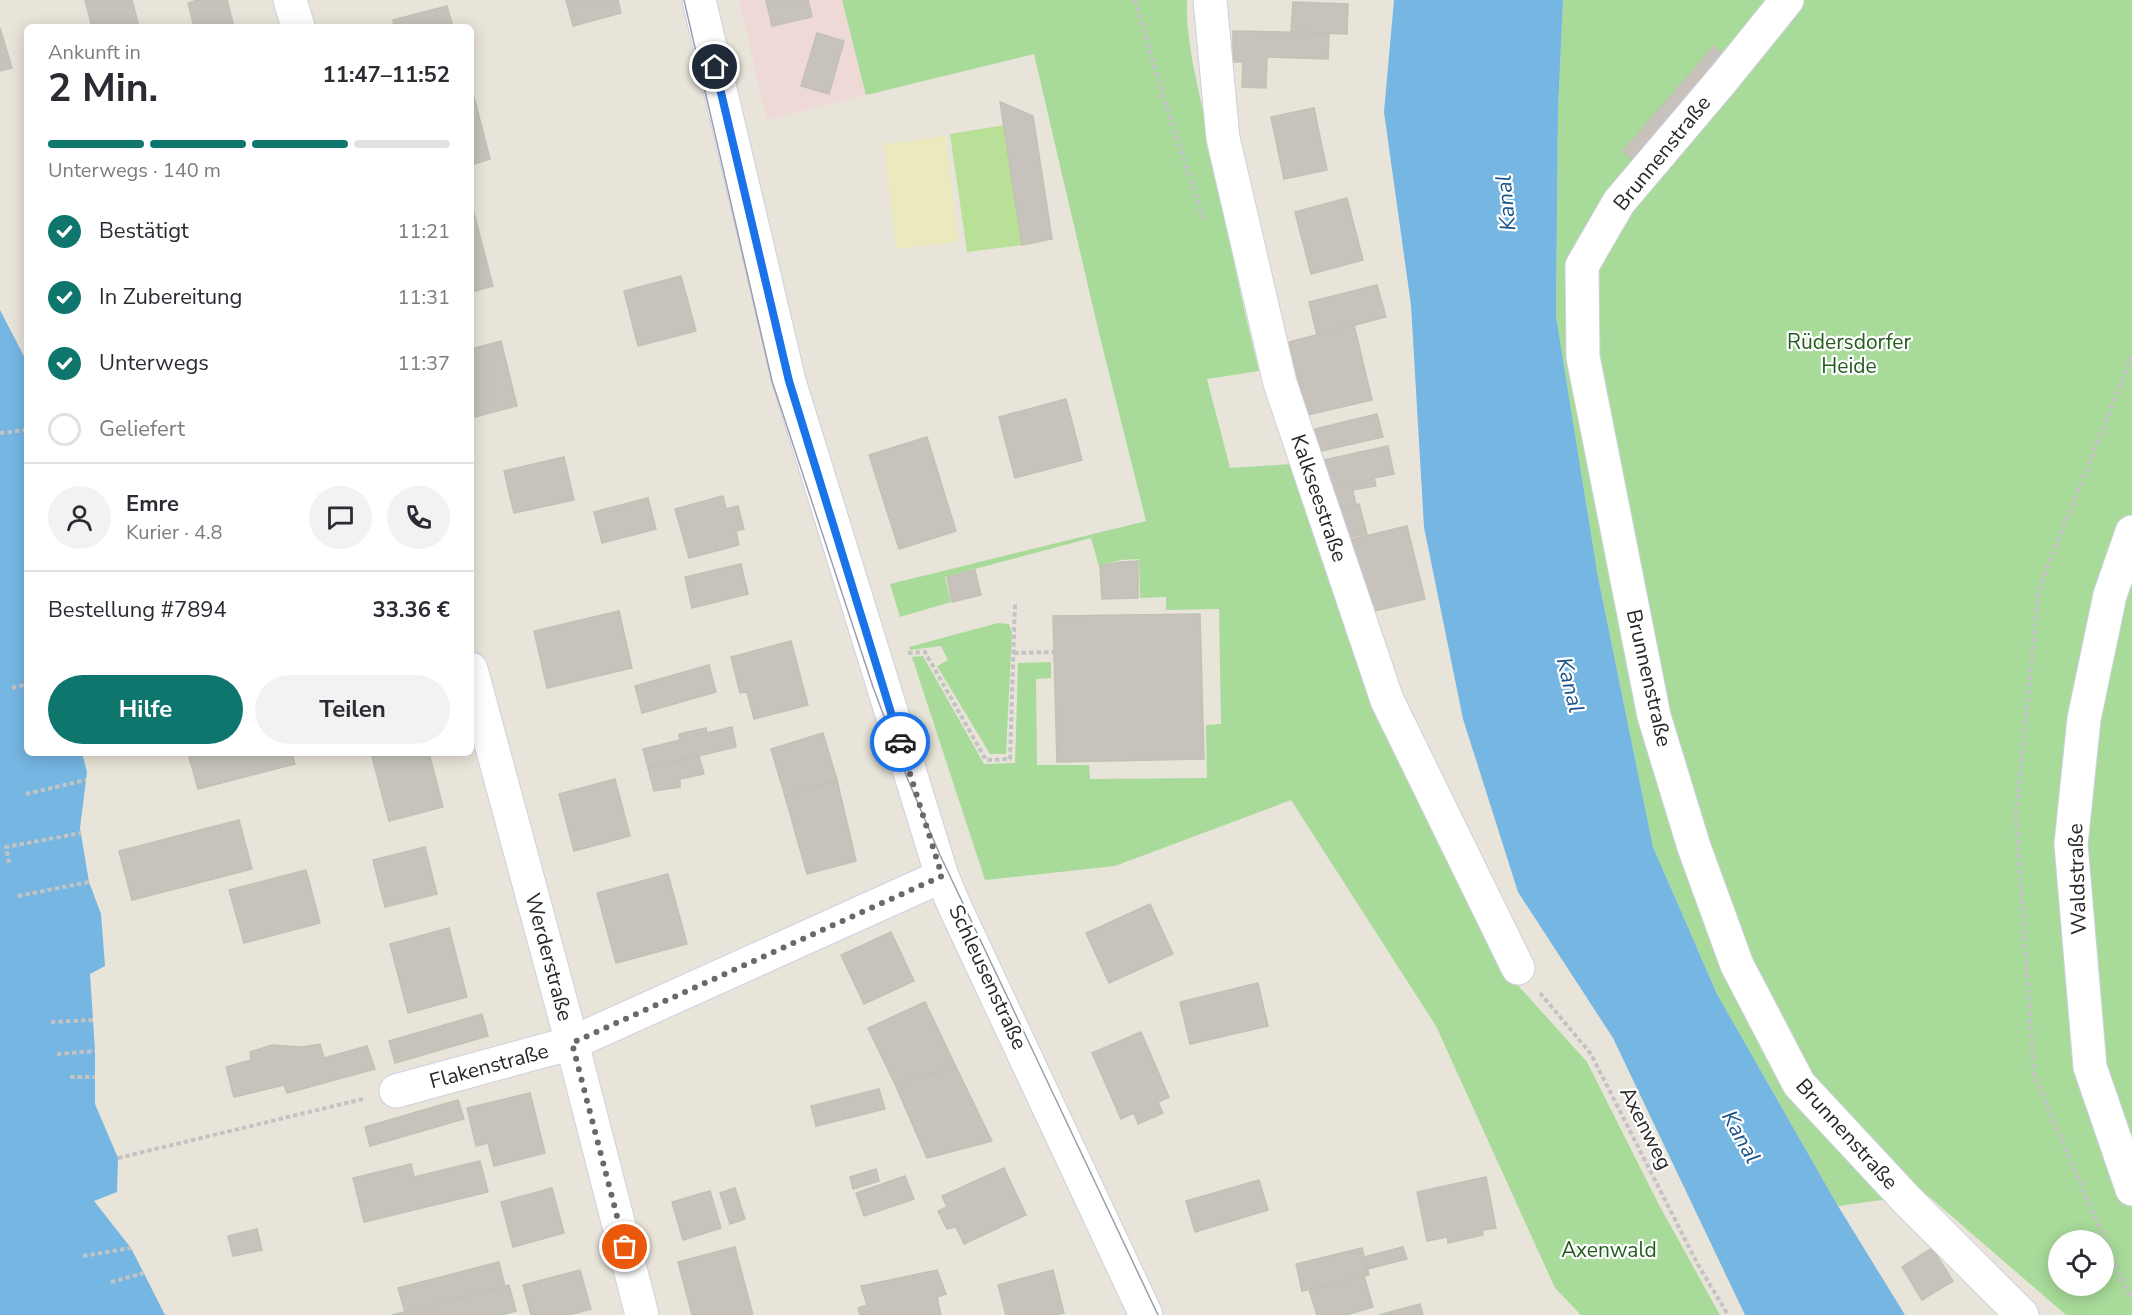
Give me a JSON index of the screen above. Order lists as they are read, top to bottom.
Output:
{
  "streets": {
    "street": [
      "Brunnenstraße",
      "Kalkseestraße",
      "Waldstraße",
      "Werderstraße",
      "Schleusenstraße",
      "Flakenstraße"
    ],
    "path": ["Axenweg"]
  },
  "crossings": [
    ["Kalkseestraße", "Axenweg"],
    ["Werderstraße", "Flakenstraße"],
    ["Schleusenstraße", "Flakenstraße"]
  ],
  "water": ["Kanal"],
  "parks": ["Rüdersdorfer Heide", "Axenwald"],
  "page": {
    "heading": ["2 Min.", "Ankunft in", "11:47–11:52"],
    "panel": [
      "Emre",
      "Kurier · 4.8",
      "Bestellung #7894",
      "33.36 €"
    ],
    "bar": "Unterwegs · 140 m",
    "list": [
      ["Bestätigt", "11:21"],
      ["In Zubereitung", "11:31"],
      ["Unterwegs", "11:37"],
      "Geliefert"
    ],
    "buttons": ["Hilfe", "Teilen"]
  }
}
